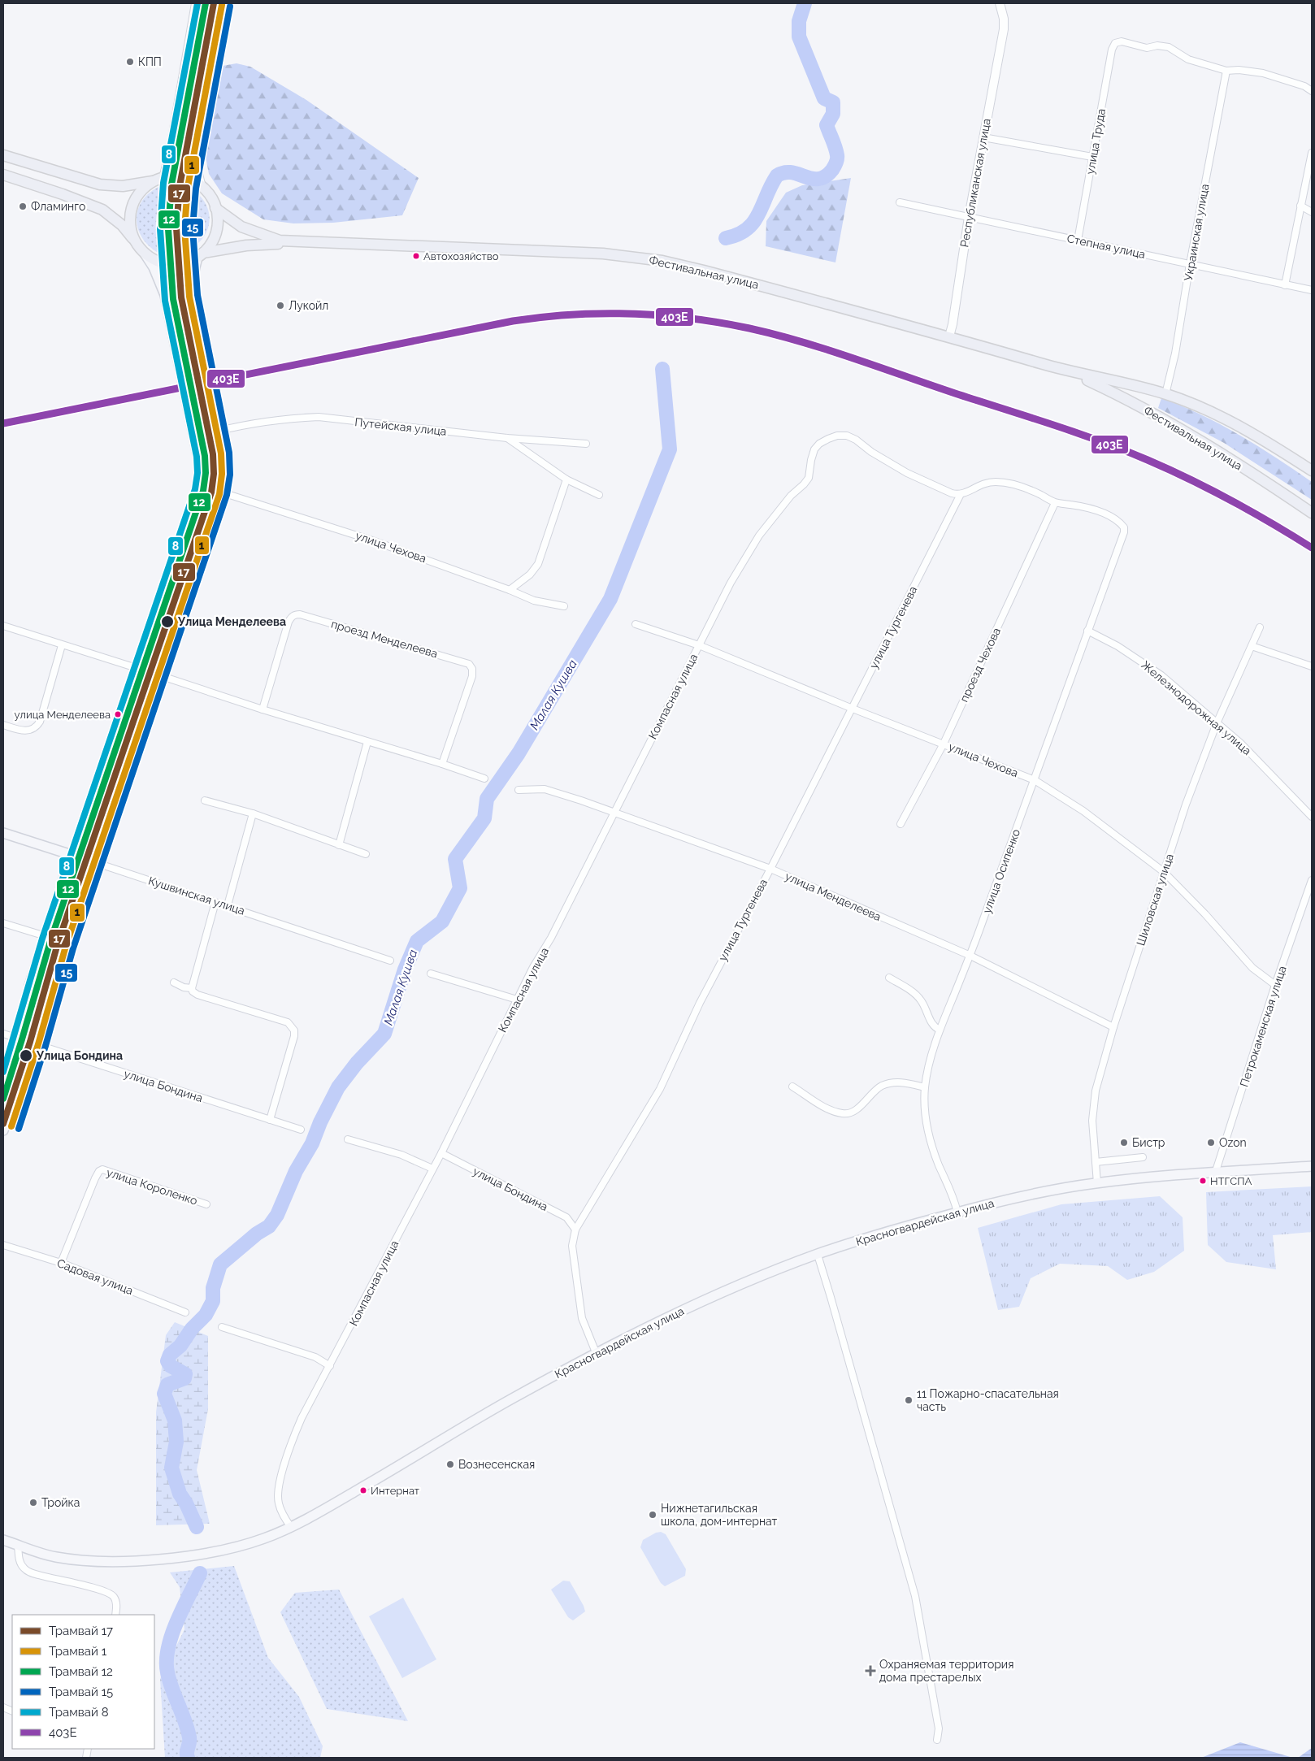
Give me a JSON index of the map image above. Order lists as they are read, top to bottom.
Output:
{
  "streets": {
    "main road": ["Фестивальная улица", "Кушвинская улица", "Красногвардейская улица"],
    "street": [
      "улица Труда",
      "Республиканская улица",
      "Украинская улица",
      "Степная улица",
      "Путейская улица",
      "улица Чехова",
      "улица Тургенева",
      "проезд Менделеева",
      "проезд Чехова",
      "Компасная улица",
      "Железнодорожная улица",
      "улица Осипенко",
      "улица Менделеева",
      "Шиловская улица",
      "Петрокаменская улица",
      "улица Бондина",
      "улица Короленко",
      "Садовая улица"
    ]
  },
  "crossings": [
    ["улица Труда", "Украинская улица"],
    ["улица Труда", "Степная улица"],
    ["Республиканская улица", "Степная улица"],
    ["Республиканская улица", "Фестивальная улица"],
    ["Украинская улица", "Степная улица"],
    ["Украинская улица", "Фестивальная улица"],
    ["улица Чехова", "улица Тургенева"],
    ["улица Чехова", "проезд Чехова"],
    ["улица Чехова", "Компасная улица"],
    ["улица Чехова", "улица Осипенко"],
    ["улица Чехова", "Шиловская улица"],
    ["улица Чехова", "Петрокаменская улица"],
    ["улица Тургенева", "Компасная улица"],
    ["улица Тургенева", "улица Менделеева"],
    ["улица Тургенева", "улица Бондина"],
    ["улица Тургенева", "Красногвардейская улица"],
    ["проезд Чехова", "улица Осипенко"],
    ["Компасная улица", "улица Менделеева"],
    ["Компасная улица", "улица Бондина"],
    ["Компасная улица", "Красногвардейская улица"],
    ["Железнодорожная улица", "улица Осипенко"],
    ["Железнодорожная улица", "Шиловская улица"],
    ["улица Осипенко", "улица Менделеева"],
    ["улица Осипенко", "Красногвардейская улица"],
    ["улица Менделеева", "Шиловская улица"],
    ["Шиловская улица", "Красногвардейская улица"],
    ["Петрокаменская улица", "Красногвардейская улица"],
    ["улица Короленко", "Садовая улица"]
  ],
  "water": ["Малая Кушва"],
  "places": {
    "other": [
      "КПП",
      "Фламинго",
      "Автохозяйство",
      "Лукойл",
      "Улица Менделеева",
      "улица Менделеева",
      "Улица Бондина",
      "Бистр",
      "Ozon",
      "НТГСПА",
      "11 Пожарно-спасательная часть",
      "Вознесенская",
      "Интернат",
      "Тройка",
      "Нижнетагильская школа, дом-интернат"
    ],
    "health": ["Охраняемая территория дома престарелых"]
  },
  "lines": [
    "tram line 17",
    "tram line 12",
    "tram line 8",
    "tram line 1",
    "tram line 15",
    "transit line 403Е"
  ],
  "legend": [
    "Трамвай 17",
    "Трамвай 1",
    "Трамвай 12",
    "Трамвай 15",
    "Трамвай 8",
    "403Е"
  ]
}
